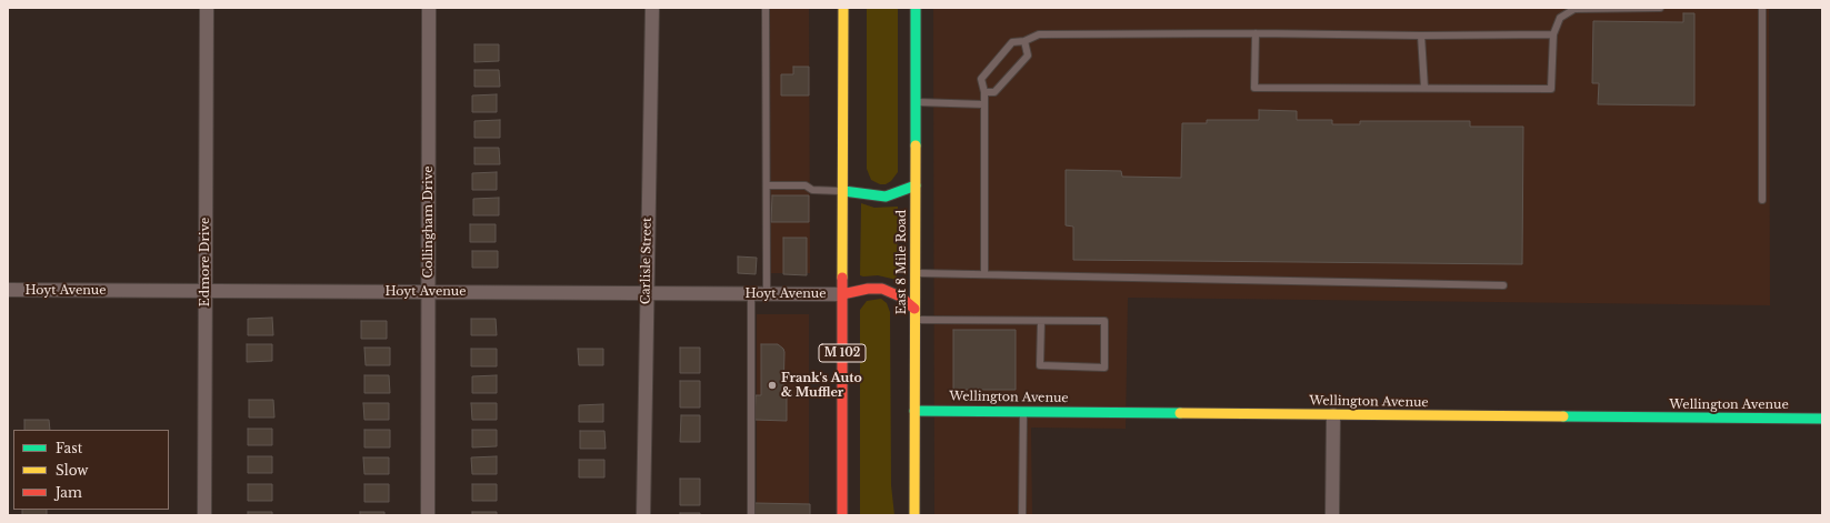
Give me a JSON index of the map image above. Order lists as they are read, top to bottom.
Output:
{
  "streets": {
    "main road": ["East 8 Mile Road", "M 102", "Wellington Avenue"],
    "street": [
      "Collingham Drive",
      "Carlisle Street",
      "Edmore Drive",
      "Hoyt Avenue"
    ]
  },
  "crossings": [
    ["Collingham Drive", "Hoyt Avenue"],
    ["Carlisle Street", "Hoyt Avenue"],
    ["Edmore Drive", "Hoyt Avenue"],
    ["East 8 Mile Road", "Wellington Avenue"],
    ["Hoyt Avenue", "M 102"]
  ],
  "places": ["Frank's Auto & Muffler"],
  "legend": ["Fast", "Slow", "Jam"]
}
